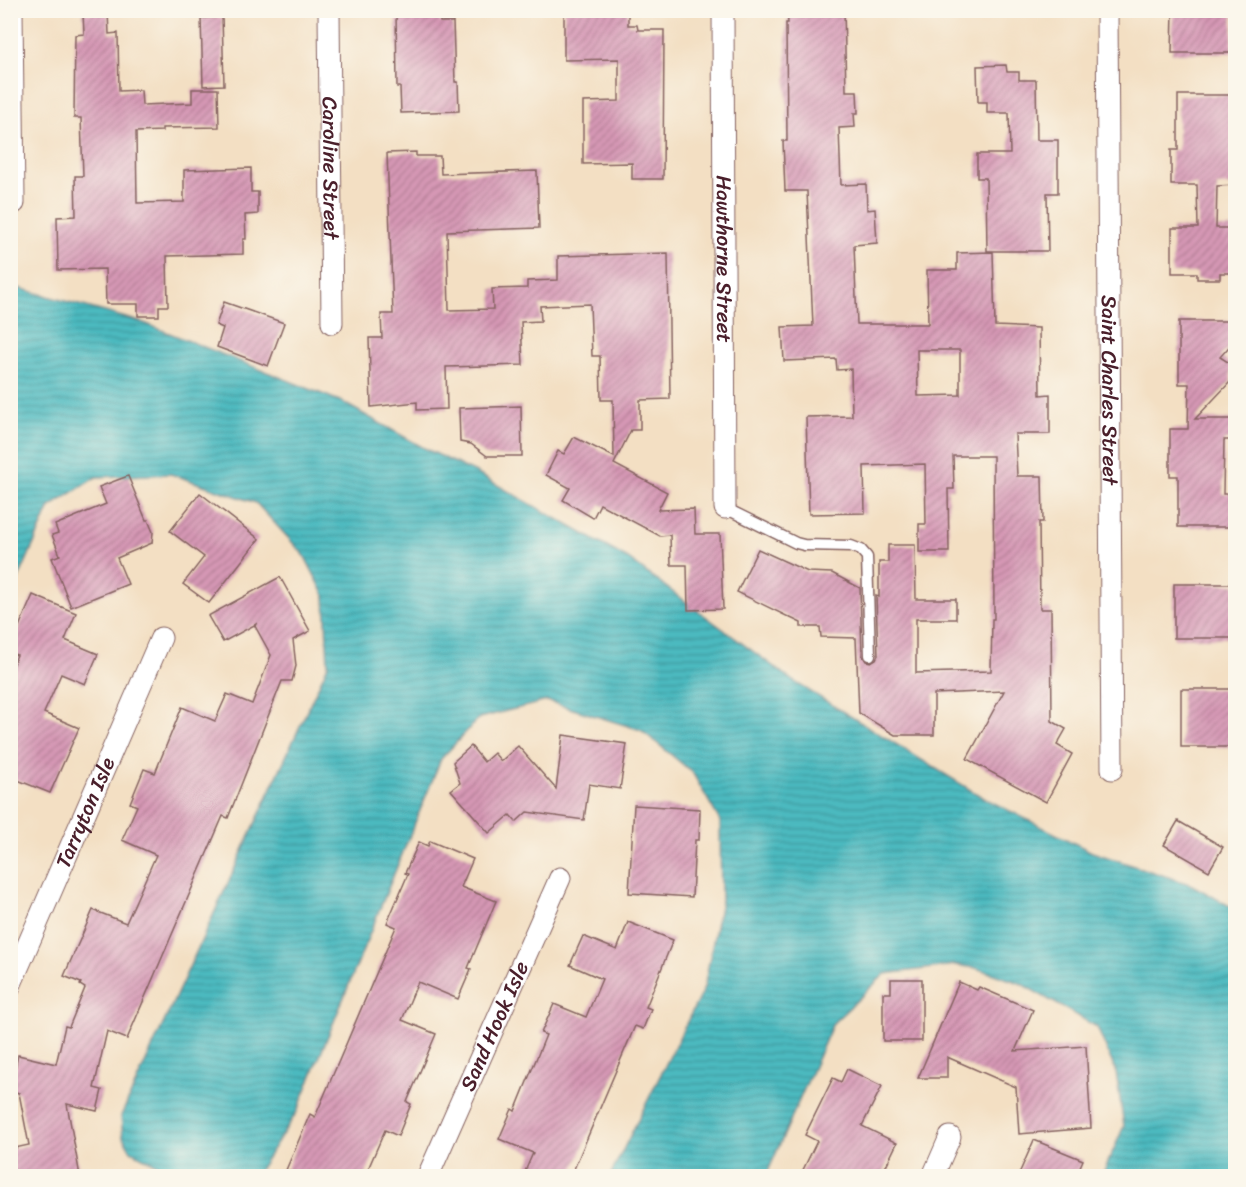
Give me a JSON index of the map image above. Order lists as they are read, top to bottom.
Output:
{
  "streets": {
    "street": [
      "Caroline Street",
      "Hawthorne Street",
      "Saint Charles Street",
      "Tarryton Isle",
      "Sand Hook Isle"
    ]
  }
}
